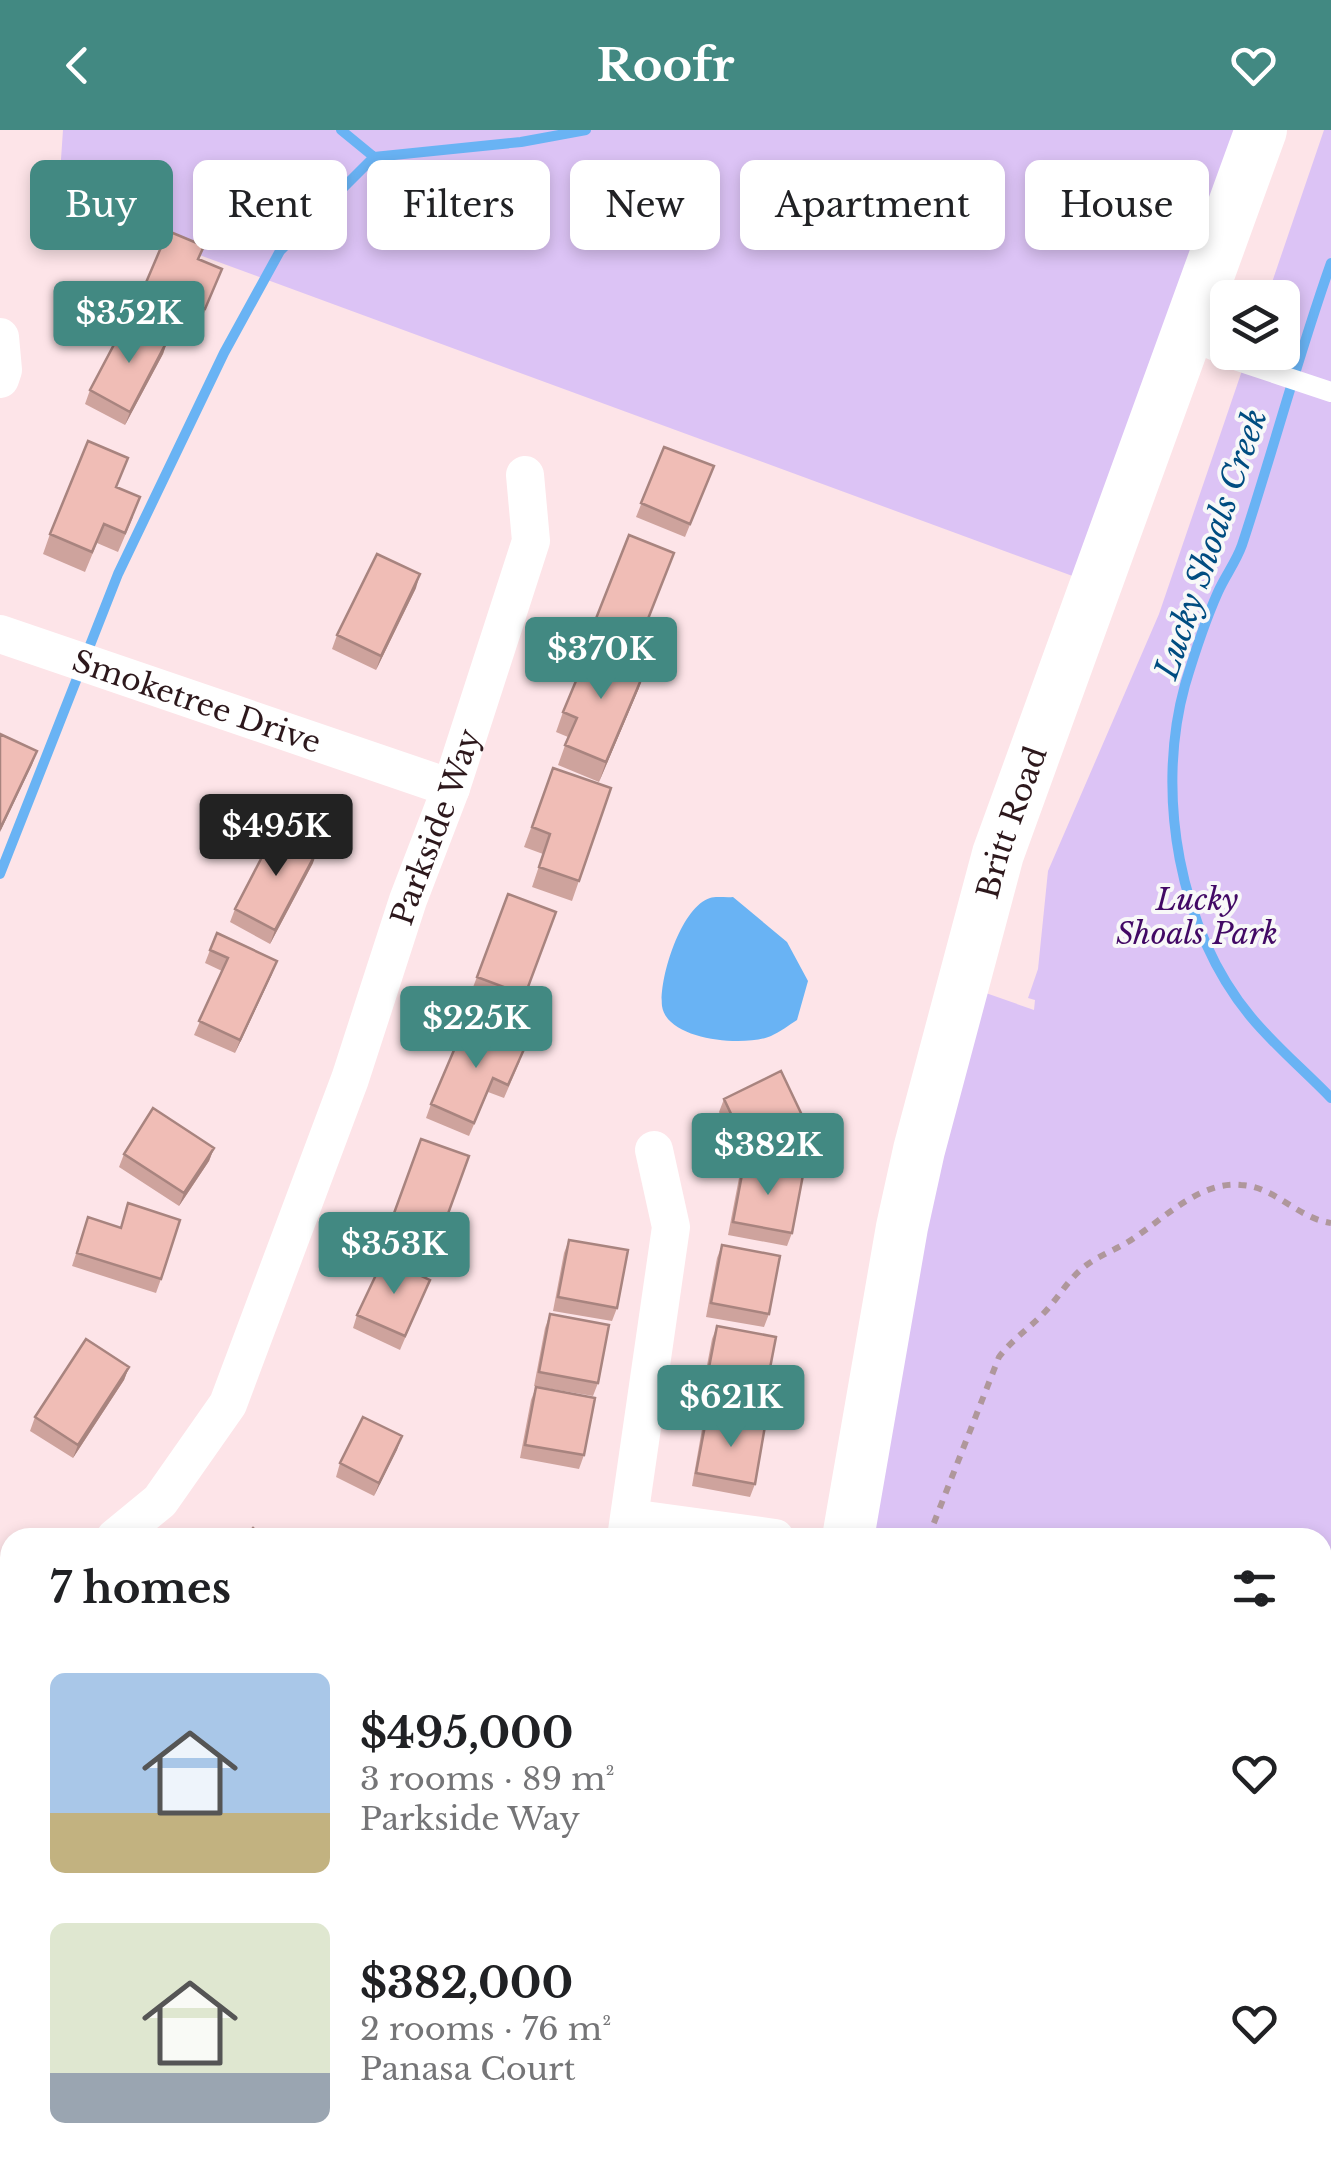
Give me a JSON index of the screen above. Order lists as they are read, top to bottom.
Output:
{
  "streets": {
    "street": ["Smoketree Drive", "Britt Road", "Parkside Way"]
  },
  "crossings": [
    ["Smoketree Drive", "Parkside Way"]
  ],
  "water": ["Lucky Shoals Creek"],
  "parks": ["Lucky Shoals Park"],
  "page": {
    "header": "Roofr",
    "chip": [
      "Buy",
      "Rent",
      "Filters",
      "New",
      "Apartment",
      "House"
    ],
    "price": [
      "$352K",
      "$370K",
      "$495K",
      "$225K",
      "$382K",
      "$353K",
      "$621K"
    ],
    "heading": "7 homes",
    "list": [
      {
        "name": "$495,000",
        "note": "3 rooms · 89 m² · Parkside Way"
      },
      {
        "name": "$382,000",
        "note": "2 rooms · 76 m² · Panasa Court"
      }
    ]
  }
}
